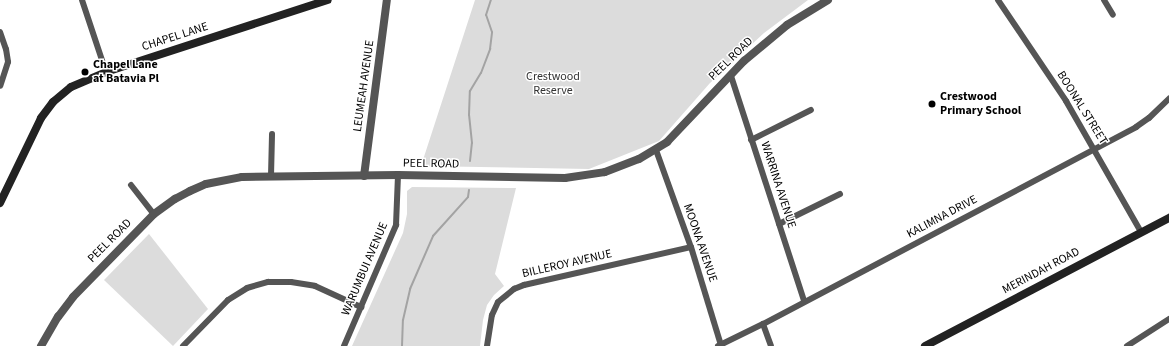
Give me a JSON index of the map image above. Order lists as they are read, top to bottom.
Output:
{
  "streets": {
    "main road": ["CHAPEL LANE", "MERINDAH ROAD"],
    "street": [
      "PEEL ROAD",
      "LEUMEAH AVENUE",
      "BOONAL STREET",
      "WARRINA AVENUE",
      "KALIMNA DRIVE",
      "MOONA AVENUE",
      "BILLEROY AVENUE",
      "WARUMBUI AVENUE"
    ]
  },
  "crossings": [
    ["PEEL ROAD", "LEUMEAH AVENUE"],
    ["PEEL ROAD", "WARRINA AVENUE"],
    ["PEEL ROAD", "MOONA AVENUE"],
    ["PEEL ROAD", "WARUMBUI AVENUE"],
    ["BOONAL STREET", "KALIMNA DRIVE"],
    ["BOONAL STREET", "MERINDAH ROAD"],
    ["WARRINA AVENUE", "KALIMNA DRIVE"],
    ["KALIMNA DRIVE", "MOONA AVENUE"],
    ["MOONA AVENUE", "BILLEROY AVENUE"]
  ],
  "parks": ["Crestwood Reserve"],
  "places": ["Chapel Lane at Batavia Pl", "Crestwood Primary School"]
}
